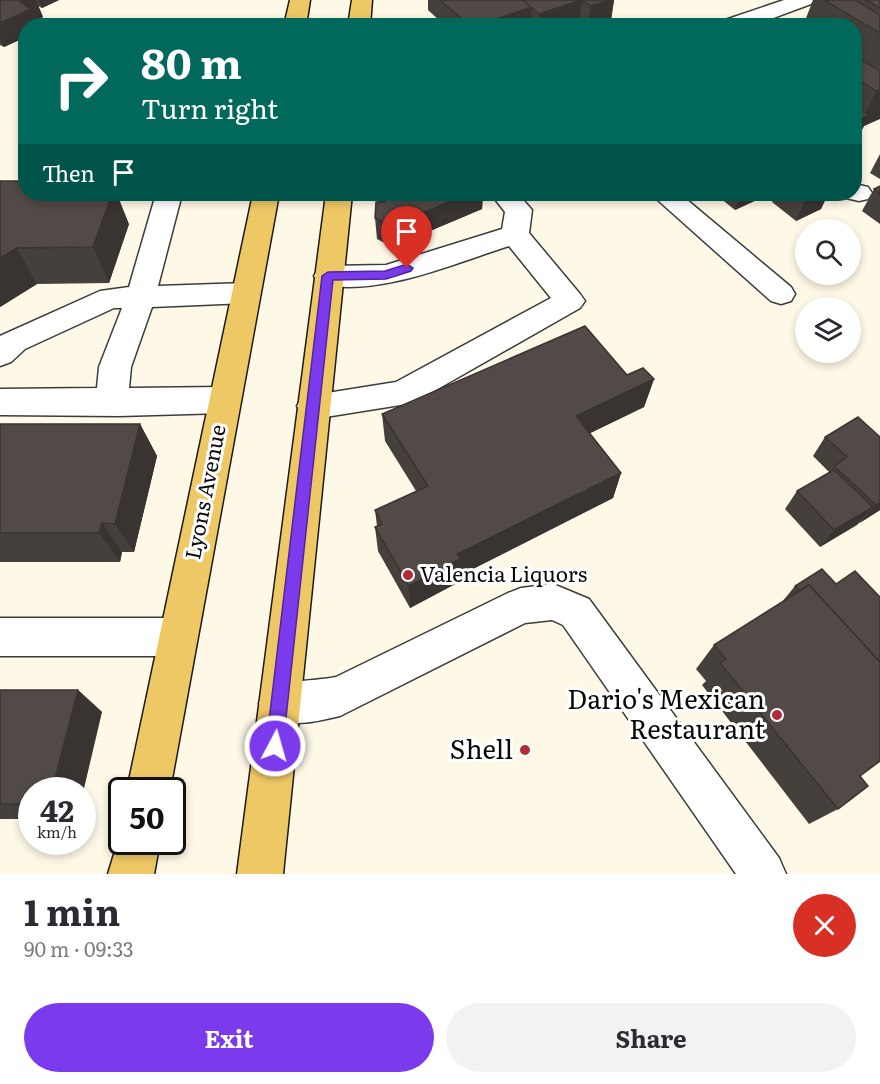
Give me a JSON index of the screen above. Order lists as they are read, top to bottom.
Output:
{
  "streets": {
    "main road": ["Lyons Avenue"]
  },
  "places": ["Valencia Liquors", "Dario's Mexican Restaurant", "Shell"],
  "page": {
    "turn": ["80 m", "Turn right"],
    "then": "Then",
    "speed": "42 km/h",
    "limit": "50",
    "heading": ["1 min", "90 m · 09:33"],
    "buttons": ["Exit", "Share"]
  }
}
